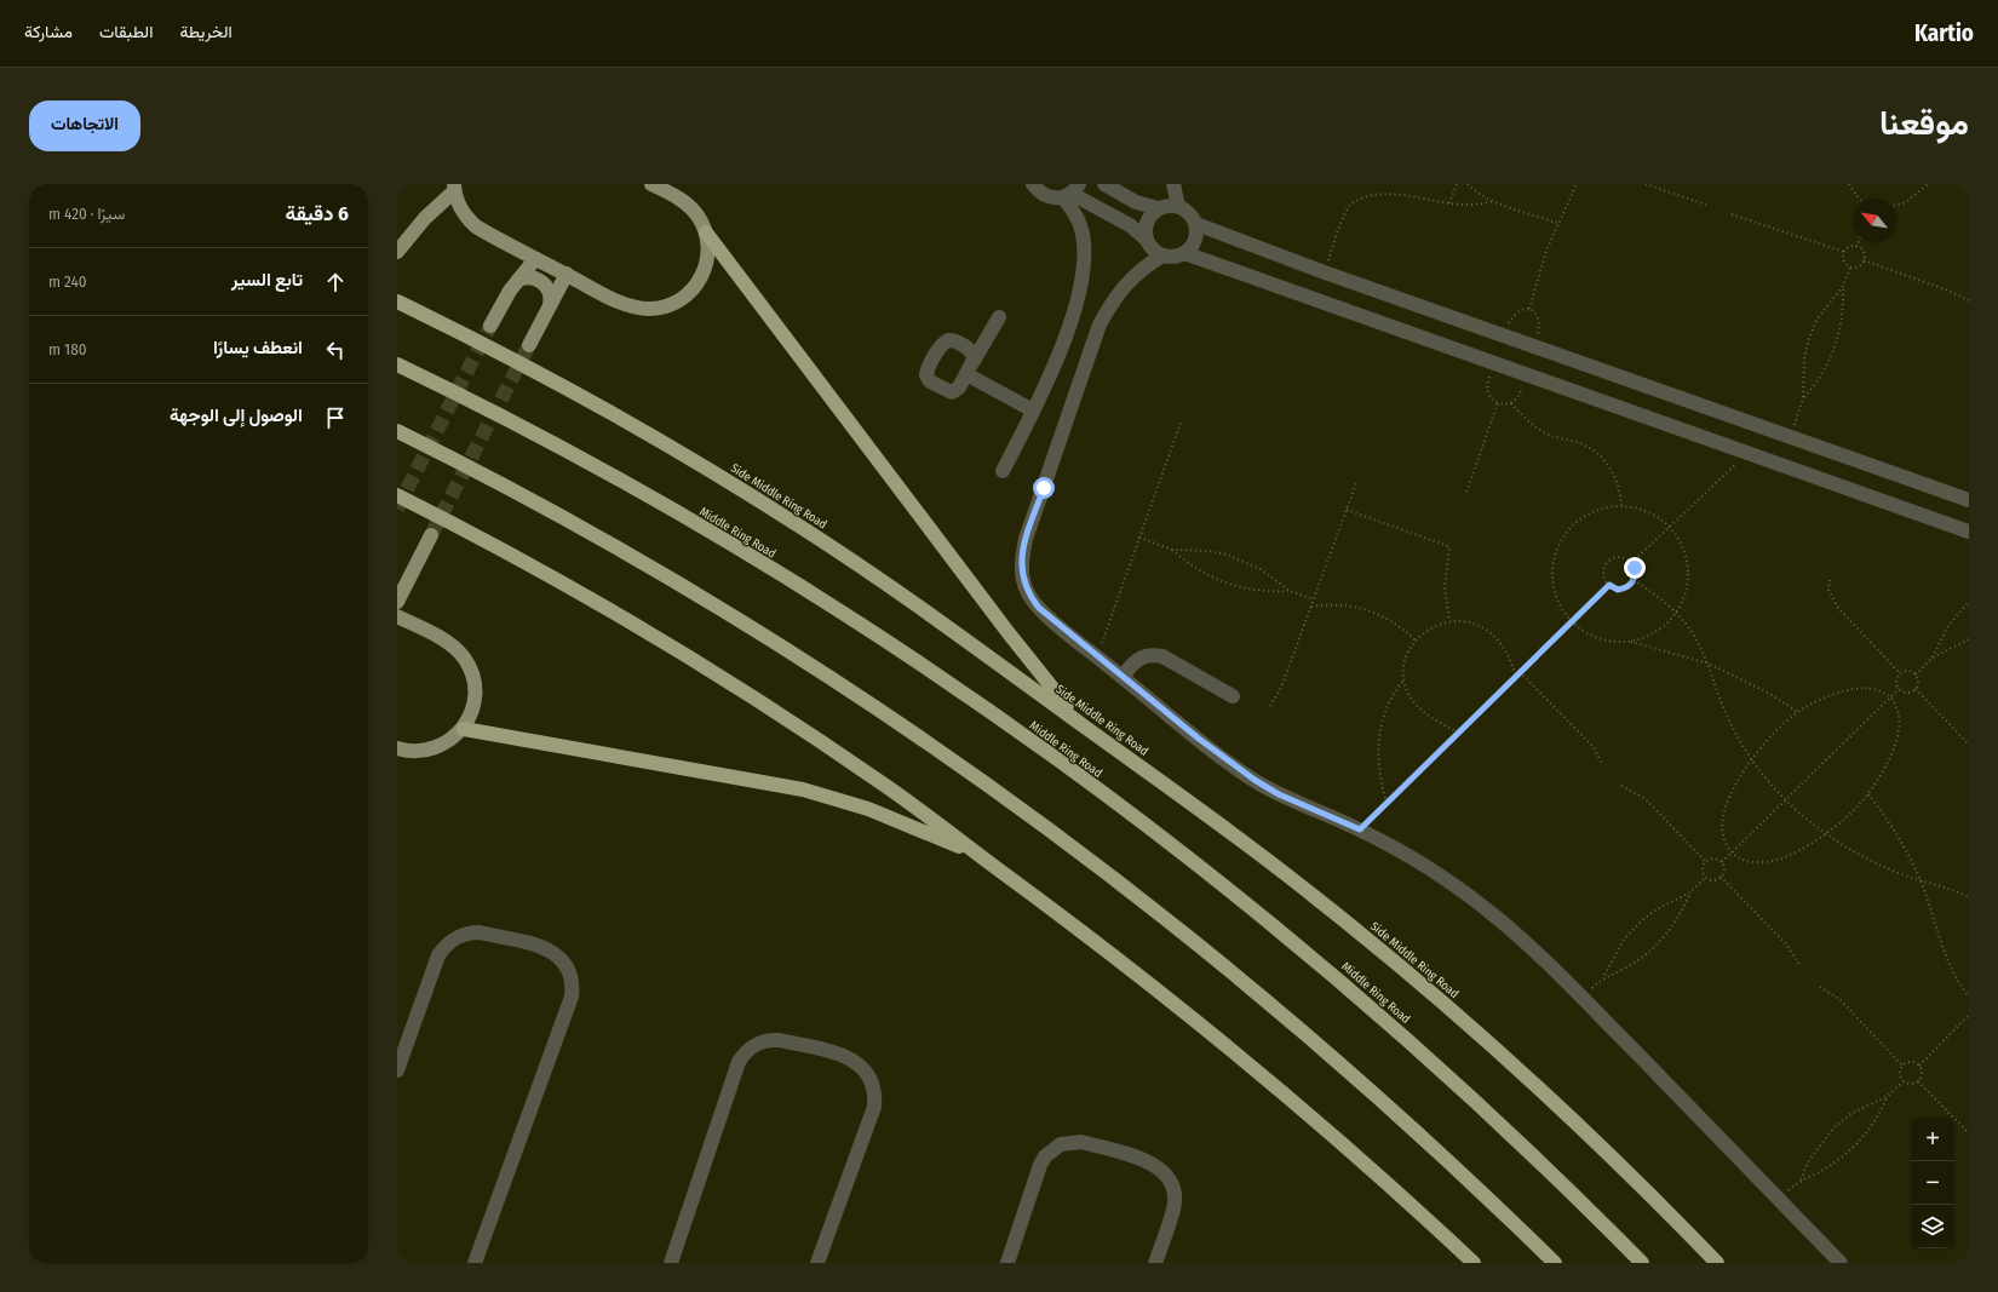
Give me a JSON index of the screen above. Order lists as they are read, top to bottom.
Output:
{
  "streets": {
    "highway": ["Side Middle Ring Road", "Middle Ring Road"]
  },
  "north": "top left",
  "page": {
    "header": "Kartio",
    "nav": ["الخريطة", "الطبقات", "مشاركة"],
    "title": "موقعنا",
    "buttons": "الاتجاهات",
    "heading": ["6 دقيقة", "سيرًا · 420 m"],
    "list": [
      ["تابع السير", "240 m"],
      ["انعطف يسارًا", "180 m"],
      "الوصول إلى الوجهة"
    ],
    "map_buttons": ["+", "−"]
  }
}
